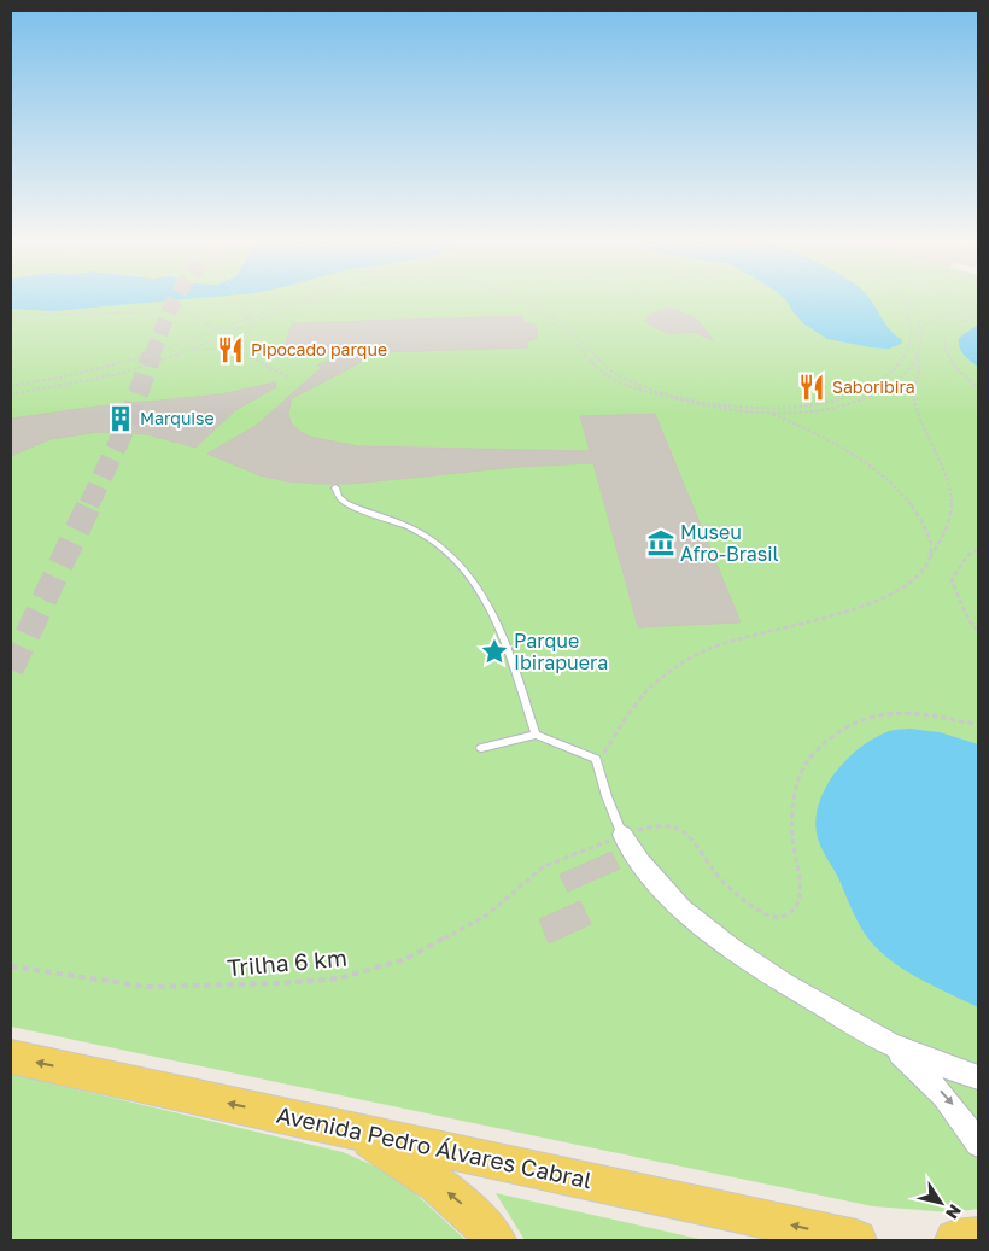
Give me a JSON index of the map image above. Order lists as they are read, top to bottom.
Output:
{
  "streets": {
    "main road": ["Avenida Pedro Álvares Cabral"],
    "path": ["Trilha 6 km"]
  },
  "one_way": ["Avenida Pedro Álvares Cabral"],
  "places": {
    "restaurant": ["Pipocado parque", "Saboribira"],
    "building": ["Marquise"],
    "museum": ["Museu Afro-Brasil"],
    "place": ["Parque Ibirapuera"]
  },
  "north": "bottom right"
}
